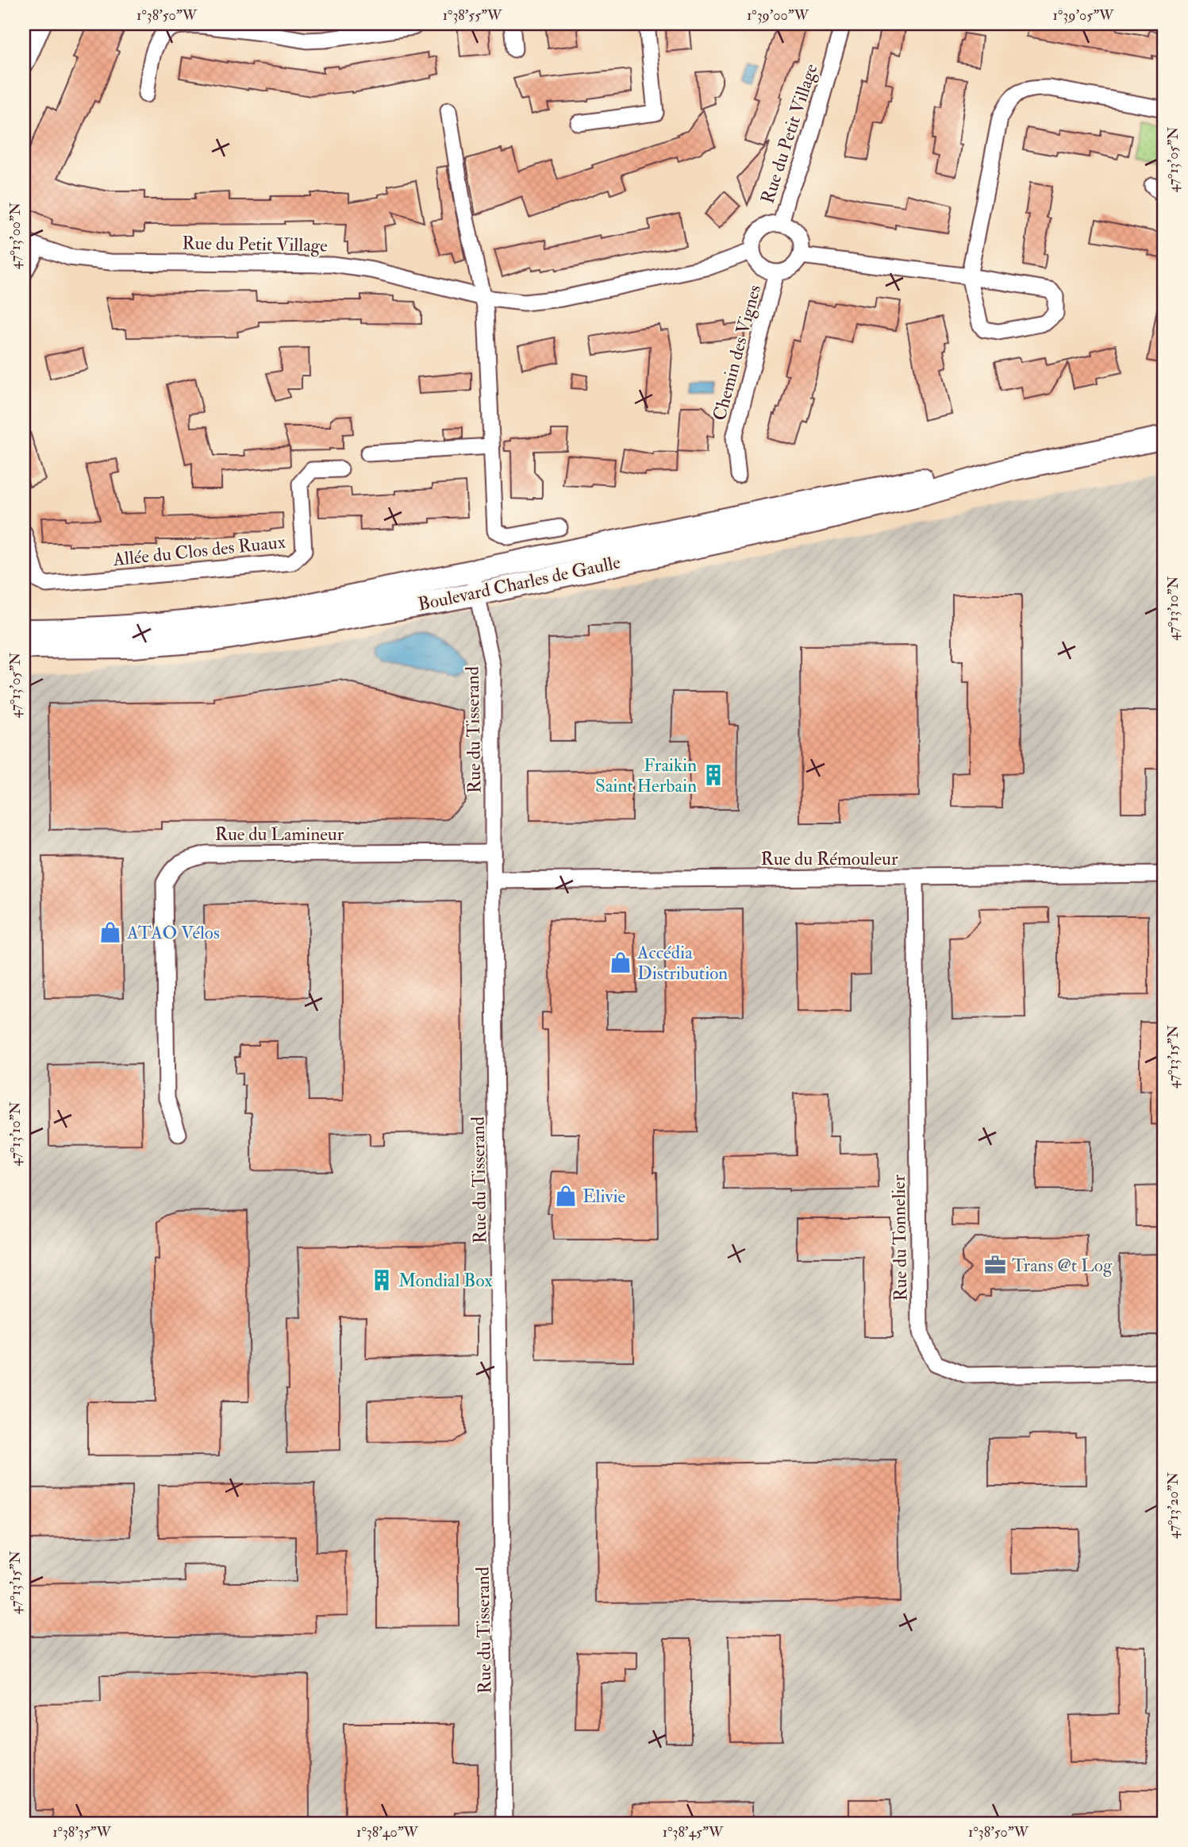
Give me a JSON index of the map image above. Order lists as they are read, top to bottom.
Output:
{
  "streets": {
    "street": [
      "Rue du Petit Village",
      "Chemin des Vignes",
      "Allée du Clos des Ruaux",
      "Boulevard Charles de Gaulle",
      "Rue du Tisserand",
      "Rue du Lamineur",
      "Rue du Rémouleur",
      "Rue du Tonnelier"
    ]
  },
  "crossings": [
    ["Rue du Petit Village", "Chemin des Vignes"],
    ["Boulevard Charles de Gaulle", "Rue du Tisserand"],
    ["Rue du Tisserand", "Rue du Lamineur"],
    ["Rue du Tisserand", "Rue du Rémouleur"],
    ["Rue du Rémouleur", "Rue du Tonnelier"]
  ],
  "places": {
    "building": ["Fraikin Saint Herbain", "Mondial Box"],
    "shop": ["ATAO Vélos", "Accédia Distribution", "Elivie"],
    "office": ["Trans @t Log"]
  },
  "coordinates": [
    "1°38'50\"W",
    "1°38'55\"W",
    "1°39'00\"W",
    "1°39'05\"W",
    "47°13'05\"N",
    "47°13'00\"N",
    "47°13'10\"N",
    "47°13'15\"N",
    "47°13'20\"N",
    "1°38'35\"W",
    "1°38'40\"W",
    "1°38'45\"W"
  ]
}
